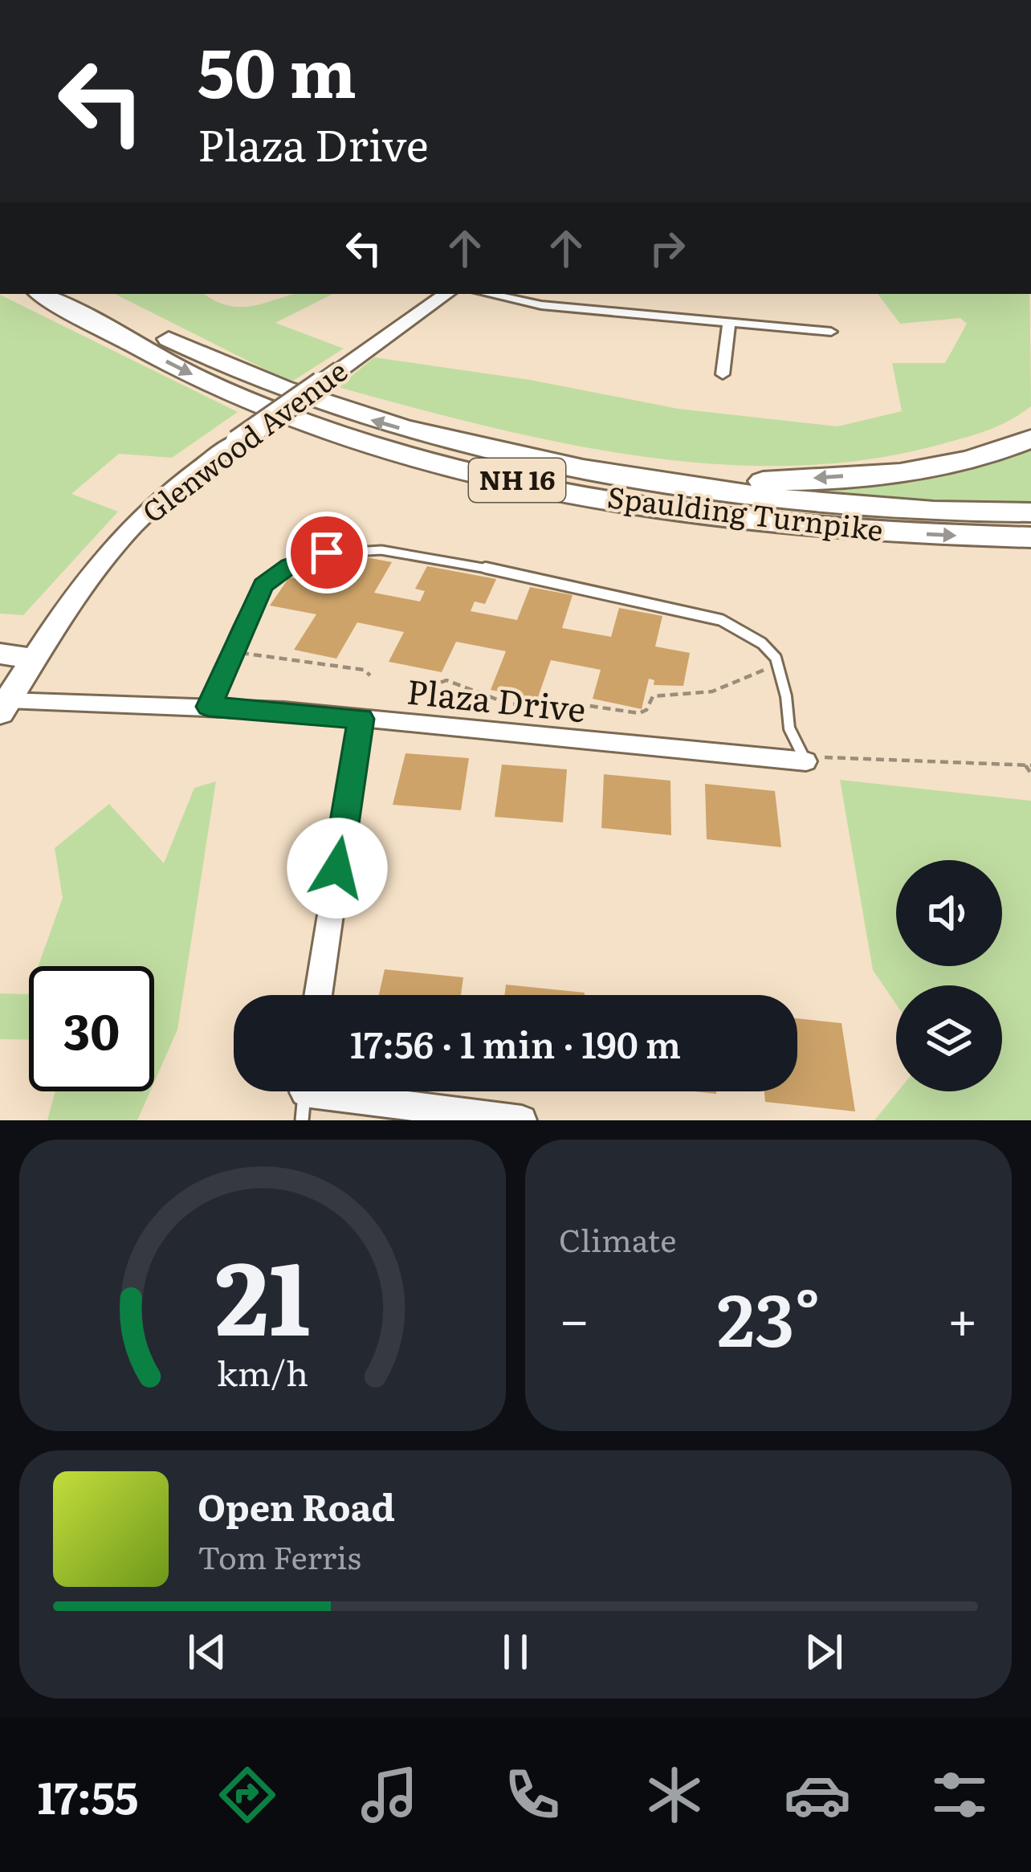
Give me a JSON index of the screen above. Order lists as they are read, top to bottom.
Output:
{
  "streets": {
    "highway": ["NH 16", "Spaulding Turnpike"],
    "street": ["Glenwood Avenue", "Plaza Drive"]
  },
  "crossings": [
    ["Glenwood Avenue", "Plaza Drive"]
  ],
  "page": {
    "turn": ["50 m", "Plaza Drive"],
    "limit": "30",
    "trip": "17:56 · 1 min · 190 m",
    "tile": "Climate",
    "heat": ["−", "23°", "+"],
    "song": ["Open Road", "Tom Ferris"],
    "tabs": "17:55",
    "gauge": ["21", "km/h"]
  }
}
